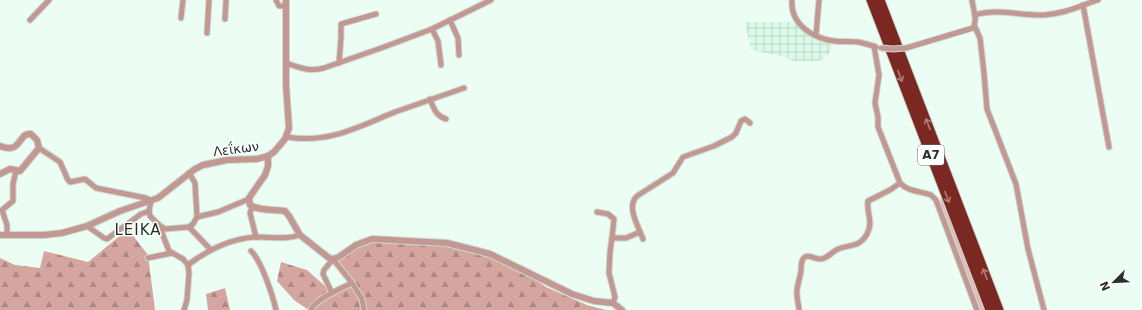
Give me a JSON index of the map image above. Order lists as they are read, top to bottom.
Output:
{
  "streets": {
    "highway": ["Α7"],
    "street": ["Λεΐκων"]
  },
  "districts": ["LEIKA"],
  "north": "bottom left"
}
